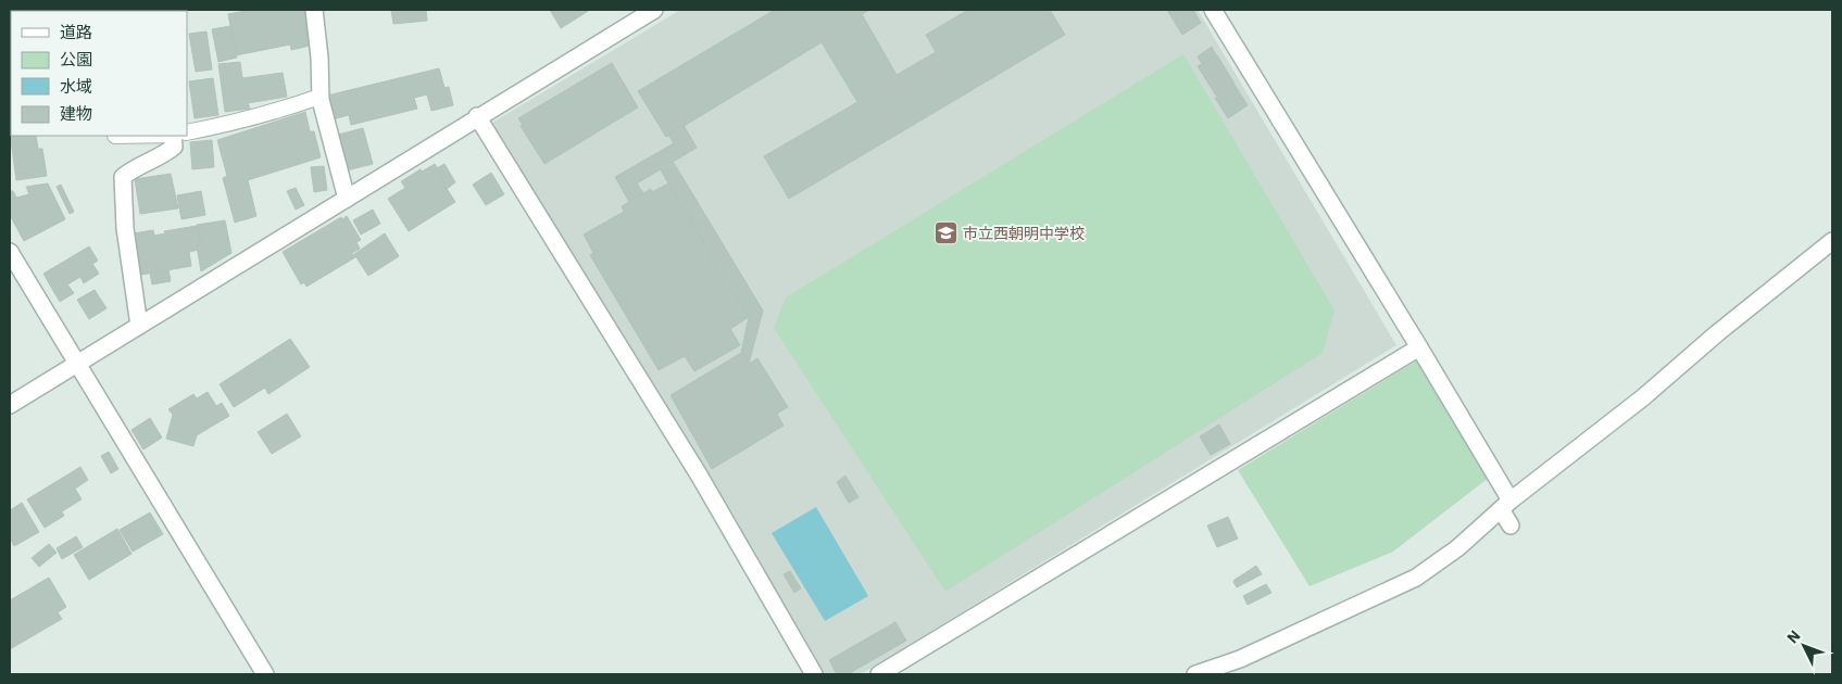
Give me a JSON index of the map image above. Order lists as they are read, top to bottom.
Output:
{
  "places": {
    "school or university": ["市立西朝明中学校"]
  },
  "legend": [
    "道路",
    "公園",
    "水域",
    "建物"
  ],
  "north": "top left"
}
